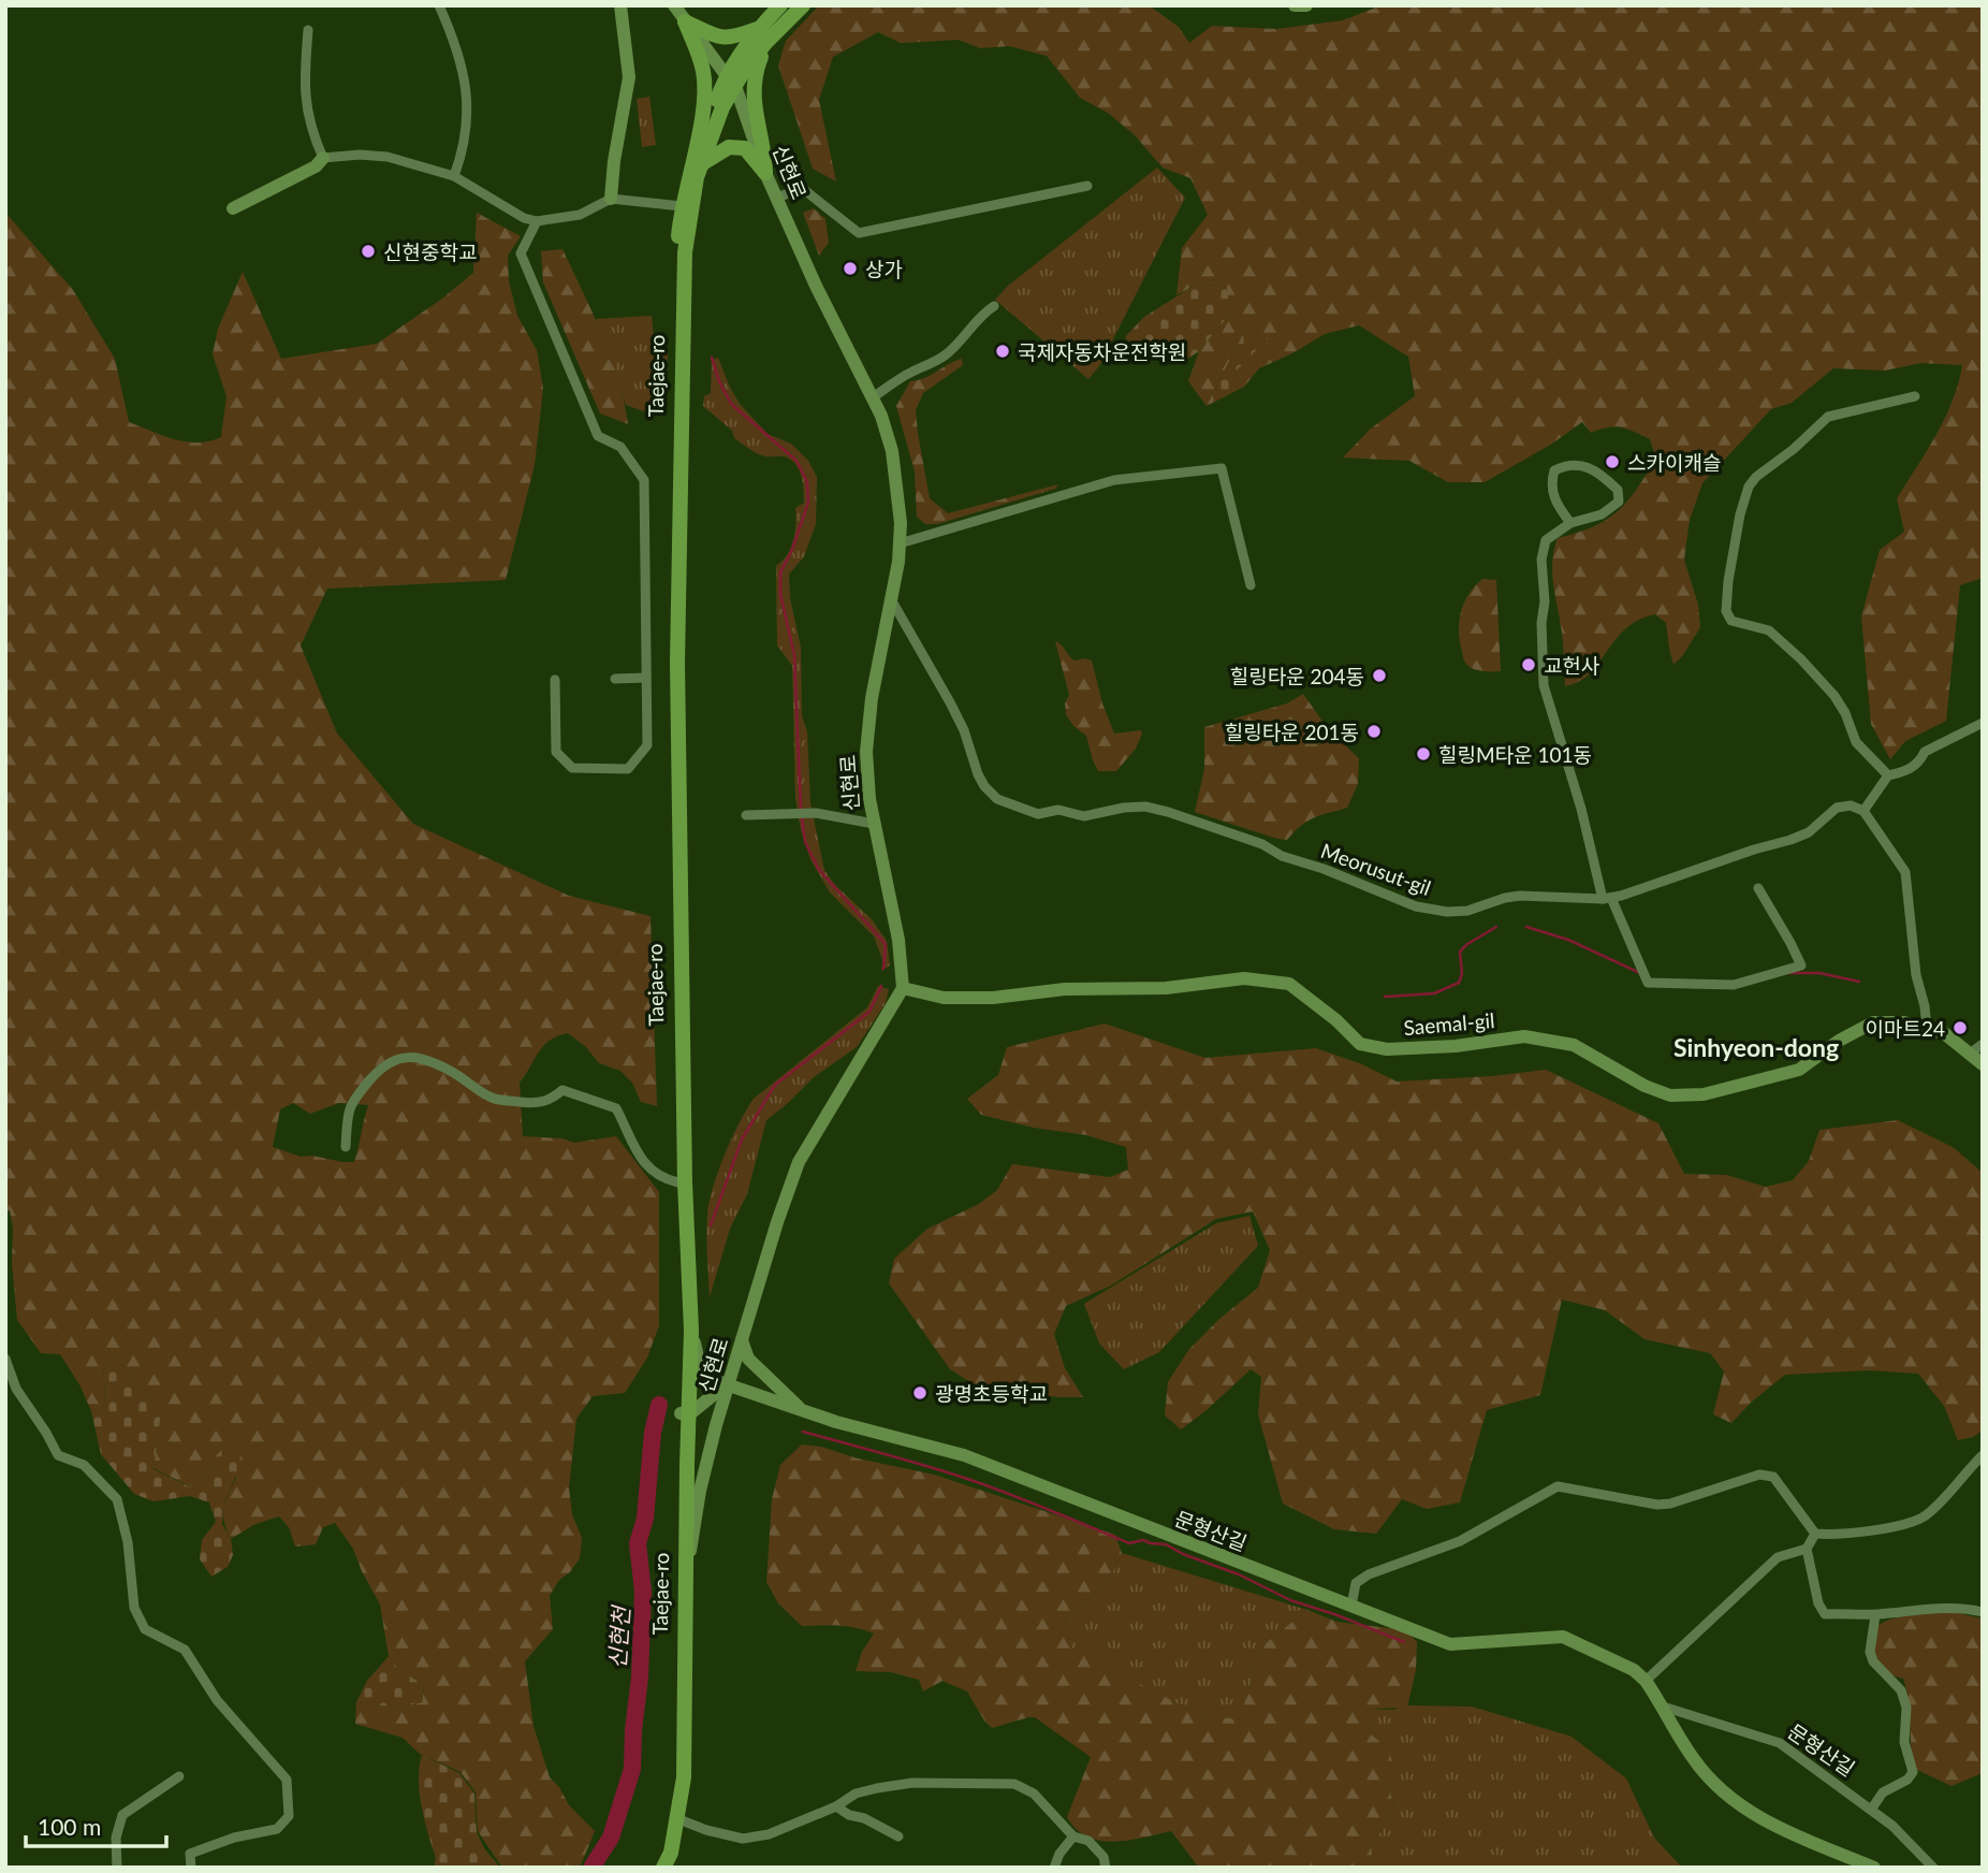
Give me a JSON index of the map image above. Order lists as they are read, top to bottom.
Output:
{
  "streets": {
    "main road": ["Taejae-ro"],
    "street": [
      "신현로",
      "Meorusut-gil",
      "Saemal-gil",
      "문형산길"
    ]
  },
  "crossings": [
    ["신현로", "Taejae-ro"],
    ["신현로", "Meorusut-gil"],
    ["신현로", "Saemal-gil"],
    ["신현로", "문형산길"],
    ["Taejae-ro", "문형산길"]
  ],
  "districts": ["Sinhyeon-dong"],
  "water": ["신현천"],
  "places": [
    "신현중학교",
    "상가",
    "국제자동차운전학원",
    "스카이캐슬",
    "교헌사",
    "힐링타운 204동",
    "힐링타운 201동",
    "힐링M타운 101동",
    "이마트24",
    "광명초등학교"
  ],
  "scale_bar": "100 m"
}
